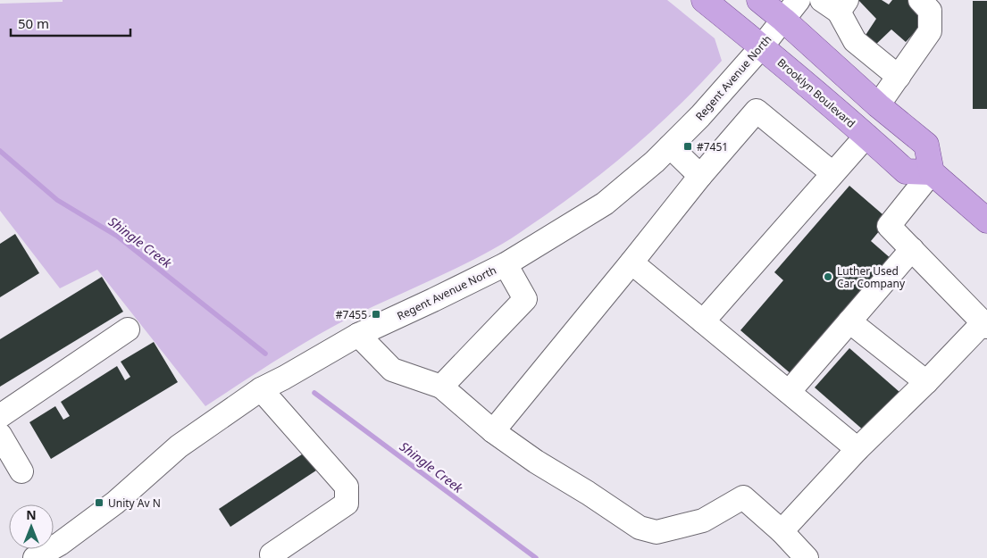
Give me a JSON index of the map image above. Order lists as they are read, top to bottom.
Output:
{
  "streets": {
    "main road": ["Brooklyn Boulevard"],
    "street": ["Regent Avenue North"]
  },
  "crossings": [
    ["Regent Avenue North", "Brooklyn Boulevard"]
  ],
  "water": ["Shingle Creek"],
  "places": {
    "transit": ["#7451", "#7455", "Unity Av N"],
    "other": ["Luther Used Car Company"]
  },
  "scale_bar": "50 m",
  "north": "top"
}
